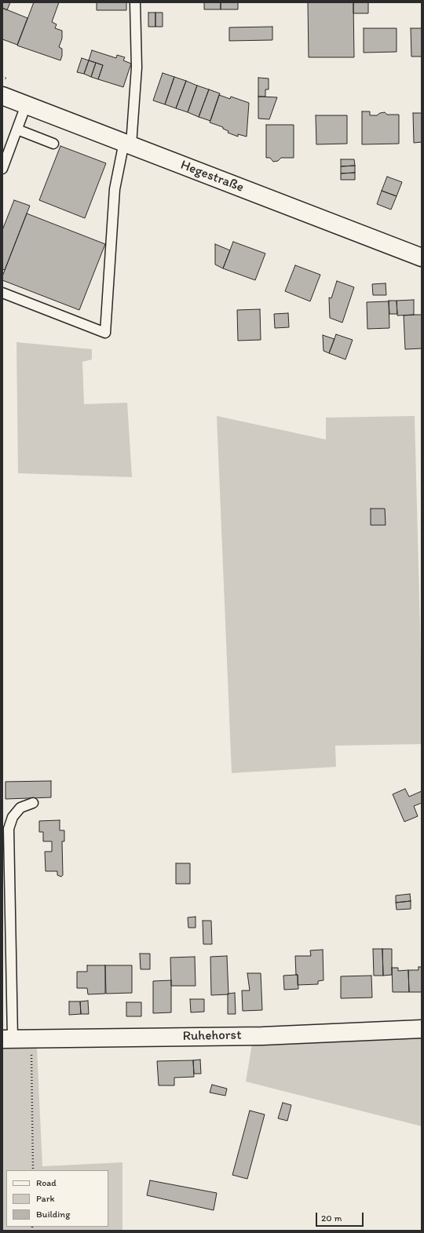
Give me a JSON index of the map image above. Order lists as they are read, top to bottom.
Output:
{
  "streets": {
    "street": ["Hegestraße", "Ruhehorst"]
  },
  "legend": ["Road", "Park", "Building"],
  "scale_bar": "20 m"
}
